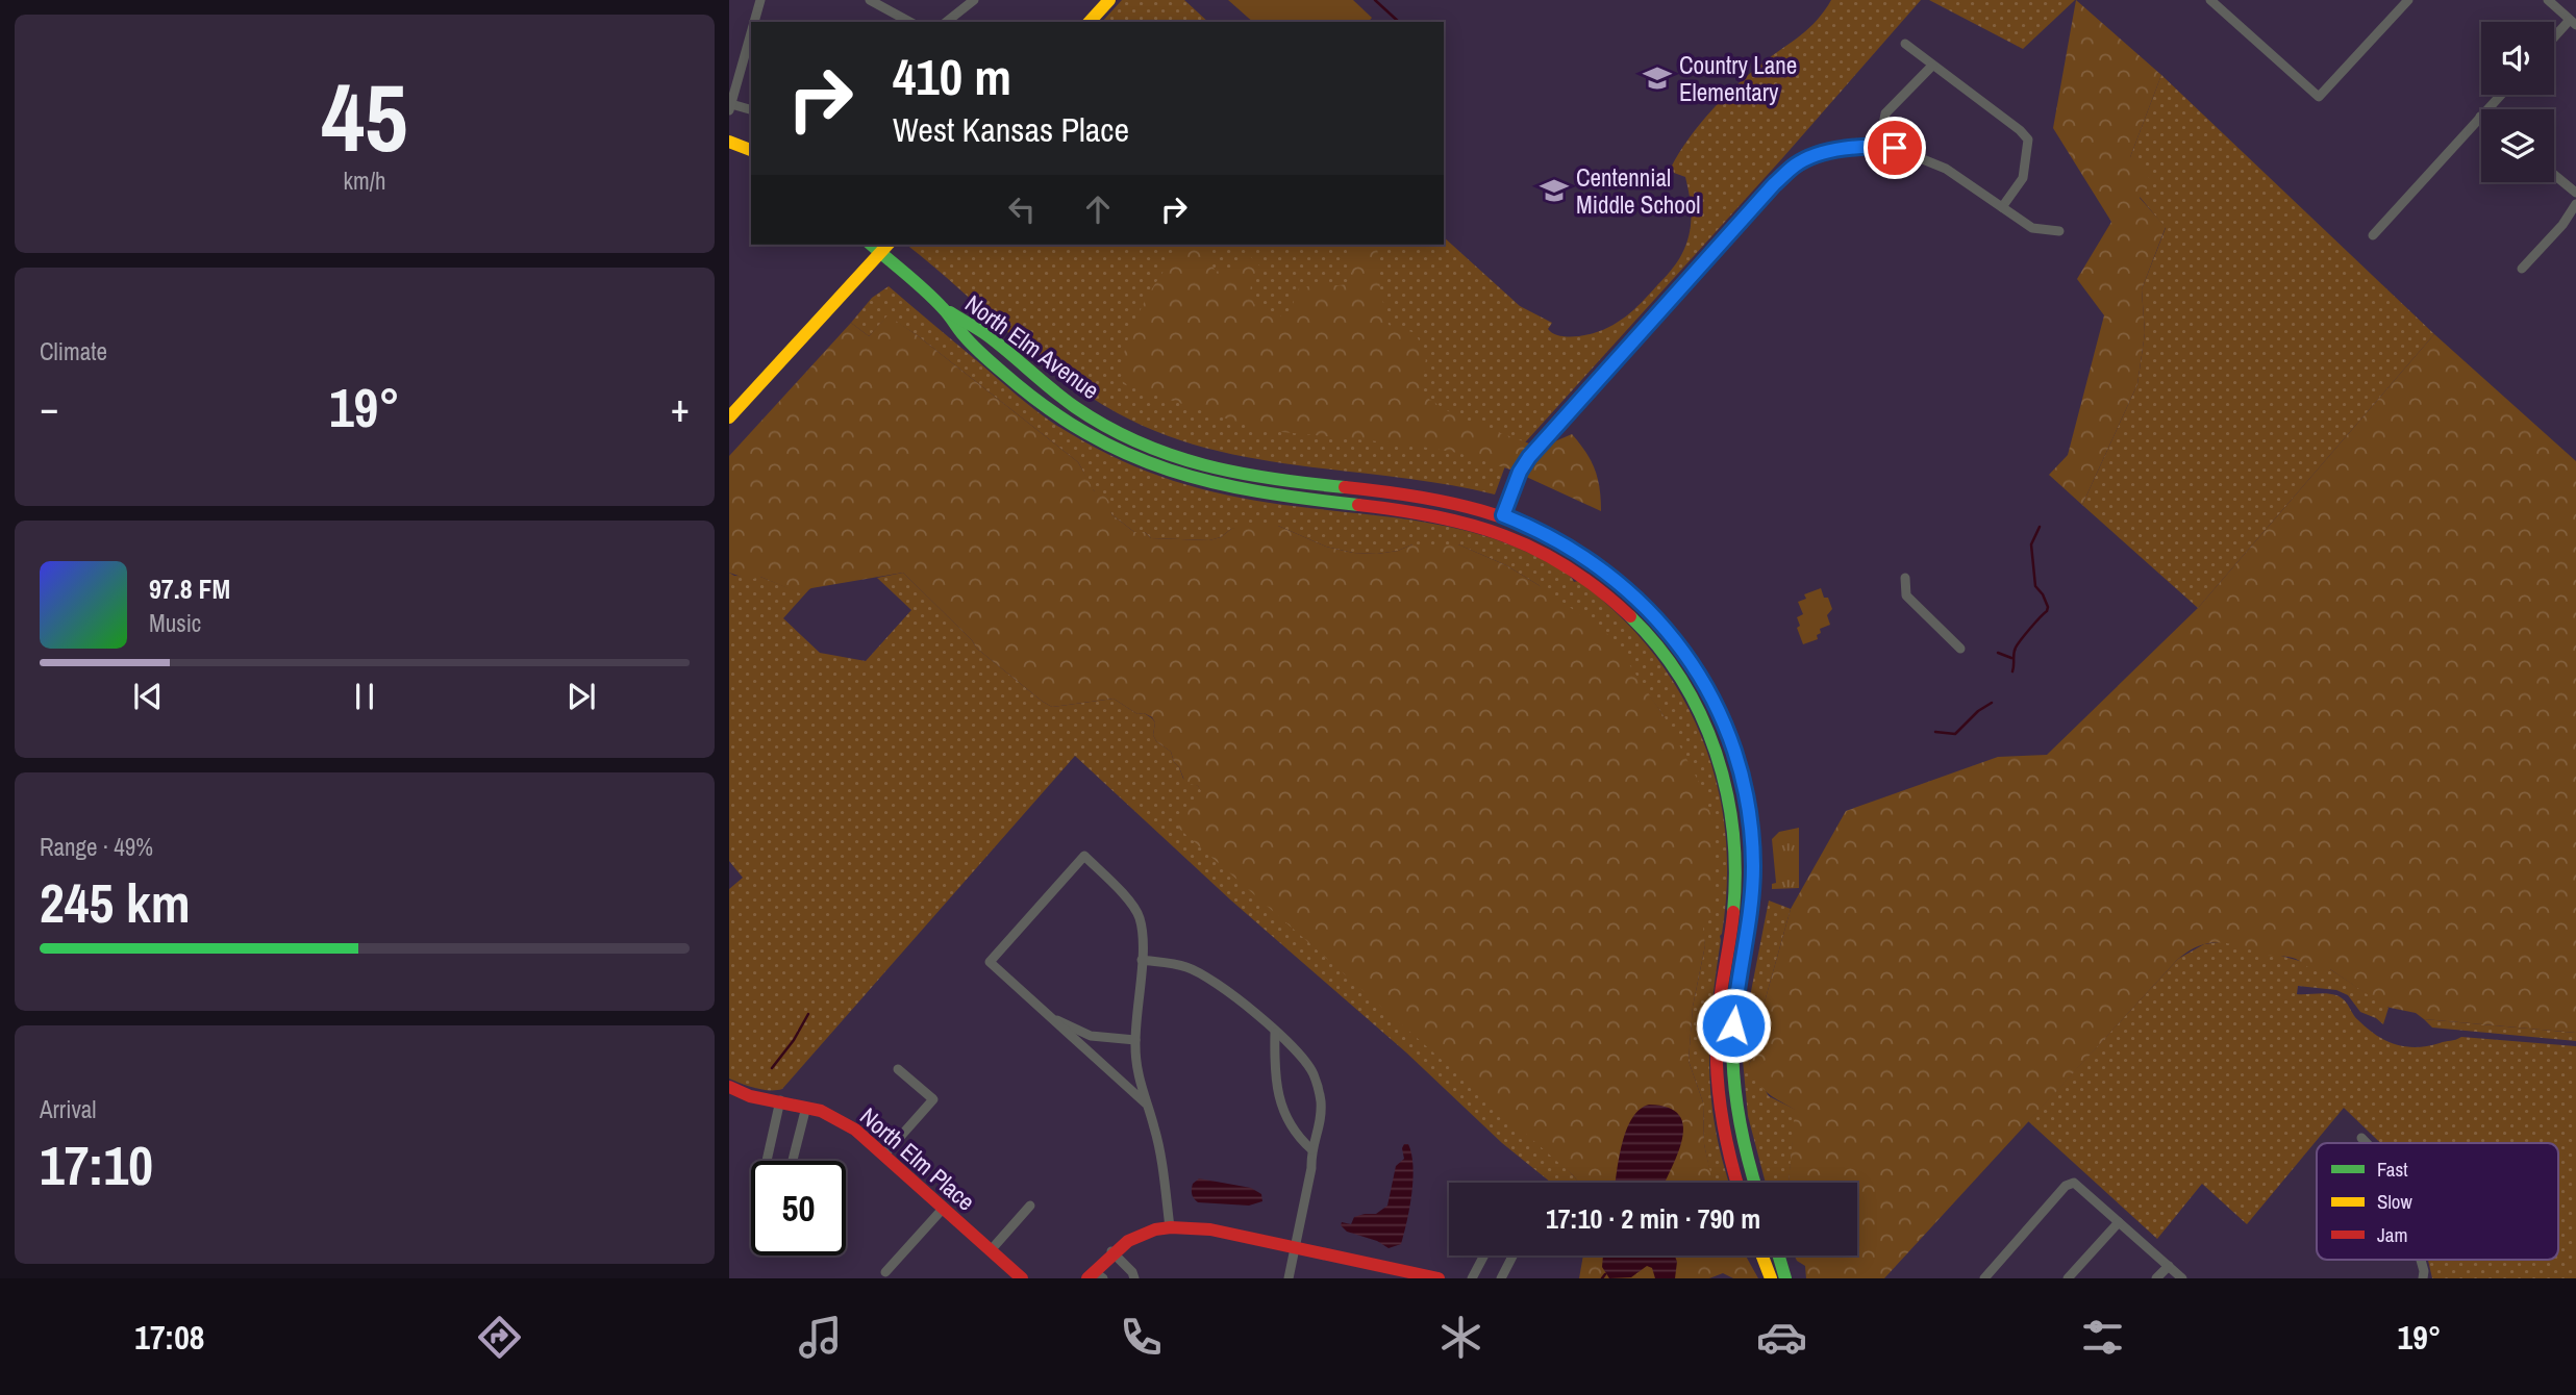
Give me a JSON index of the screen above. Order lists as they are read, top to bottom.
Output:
{
  "streets": {
    "main road": ["North Elm Avenue", "North Elm Place"]
  },
  "places": {
    "school or university": ["Country Lane Elementary", "Centennial Middle School"]
  },
  "legend": ["Fast", "Slow", "Jam"],
  "page": {
    "tile": [
      ["45", "km/h"],
      "Climate",
      ["Range · 49%", "245 km"],
      ["Arrival", "17:10"]
    ],
    "turn": ["410 m", "West Kansas Place"],
    "heat": ["−", "19°", "+"],
    "song": ["97.8 FM", "Music"],
    "limit": "50",
    "trip": "17:10 · 2 min · 790 m",
    "tabs": ["17:08", "19°"]
  }
}
